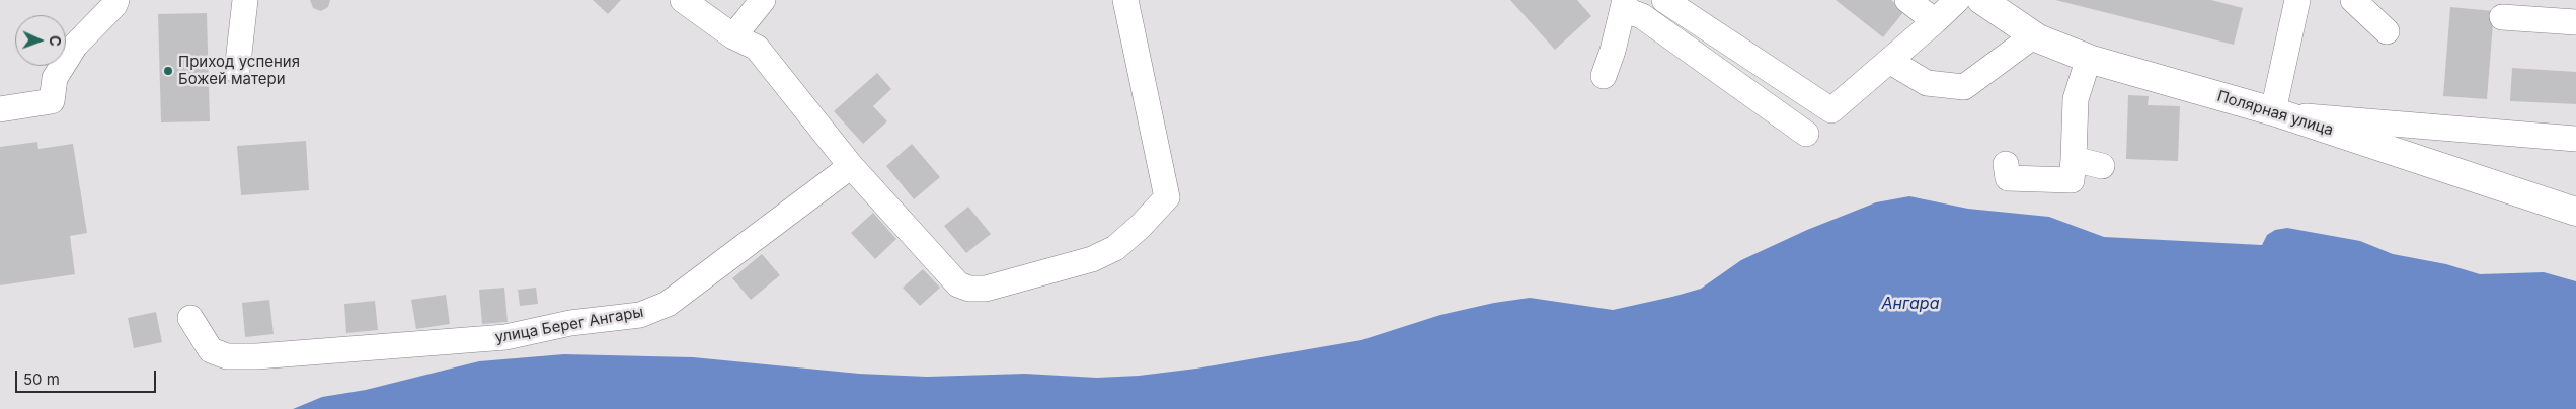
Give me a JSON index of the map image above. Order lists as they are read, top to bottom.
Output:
{
  "streets": {
    "main road": ["Полярная улица"],
    "lane": ["улица Берег Ангары"]
  },
  "water": ["Ангара"],
  "places": ["Приход успения Божей матери"],
  "scale_bar": "50 m",
  "north": "right"
}
